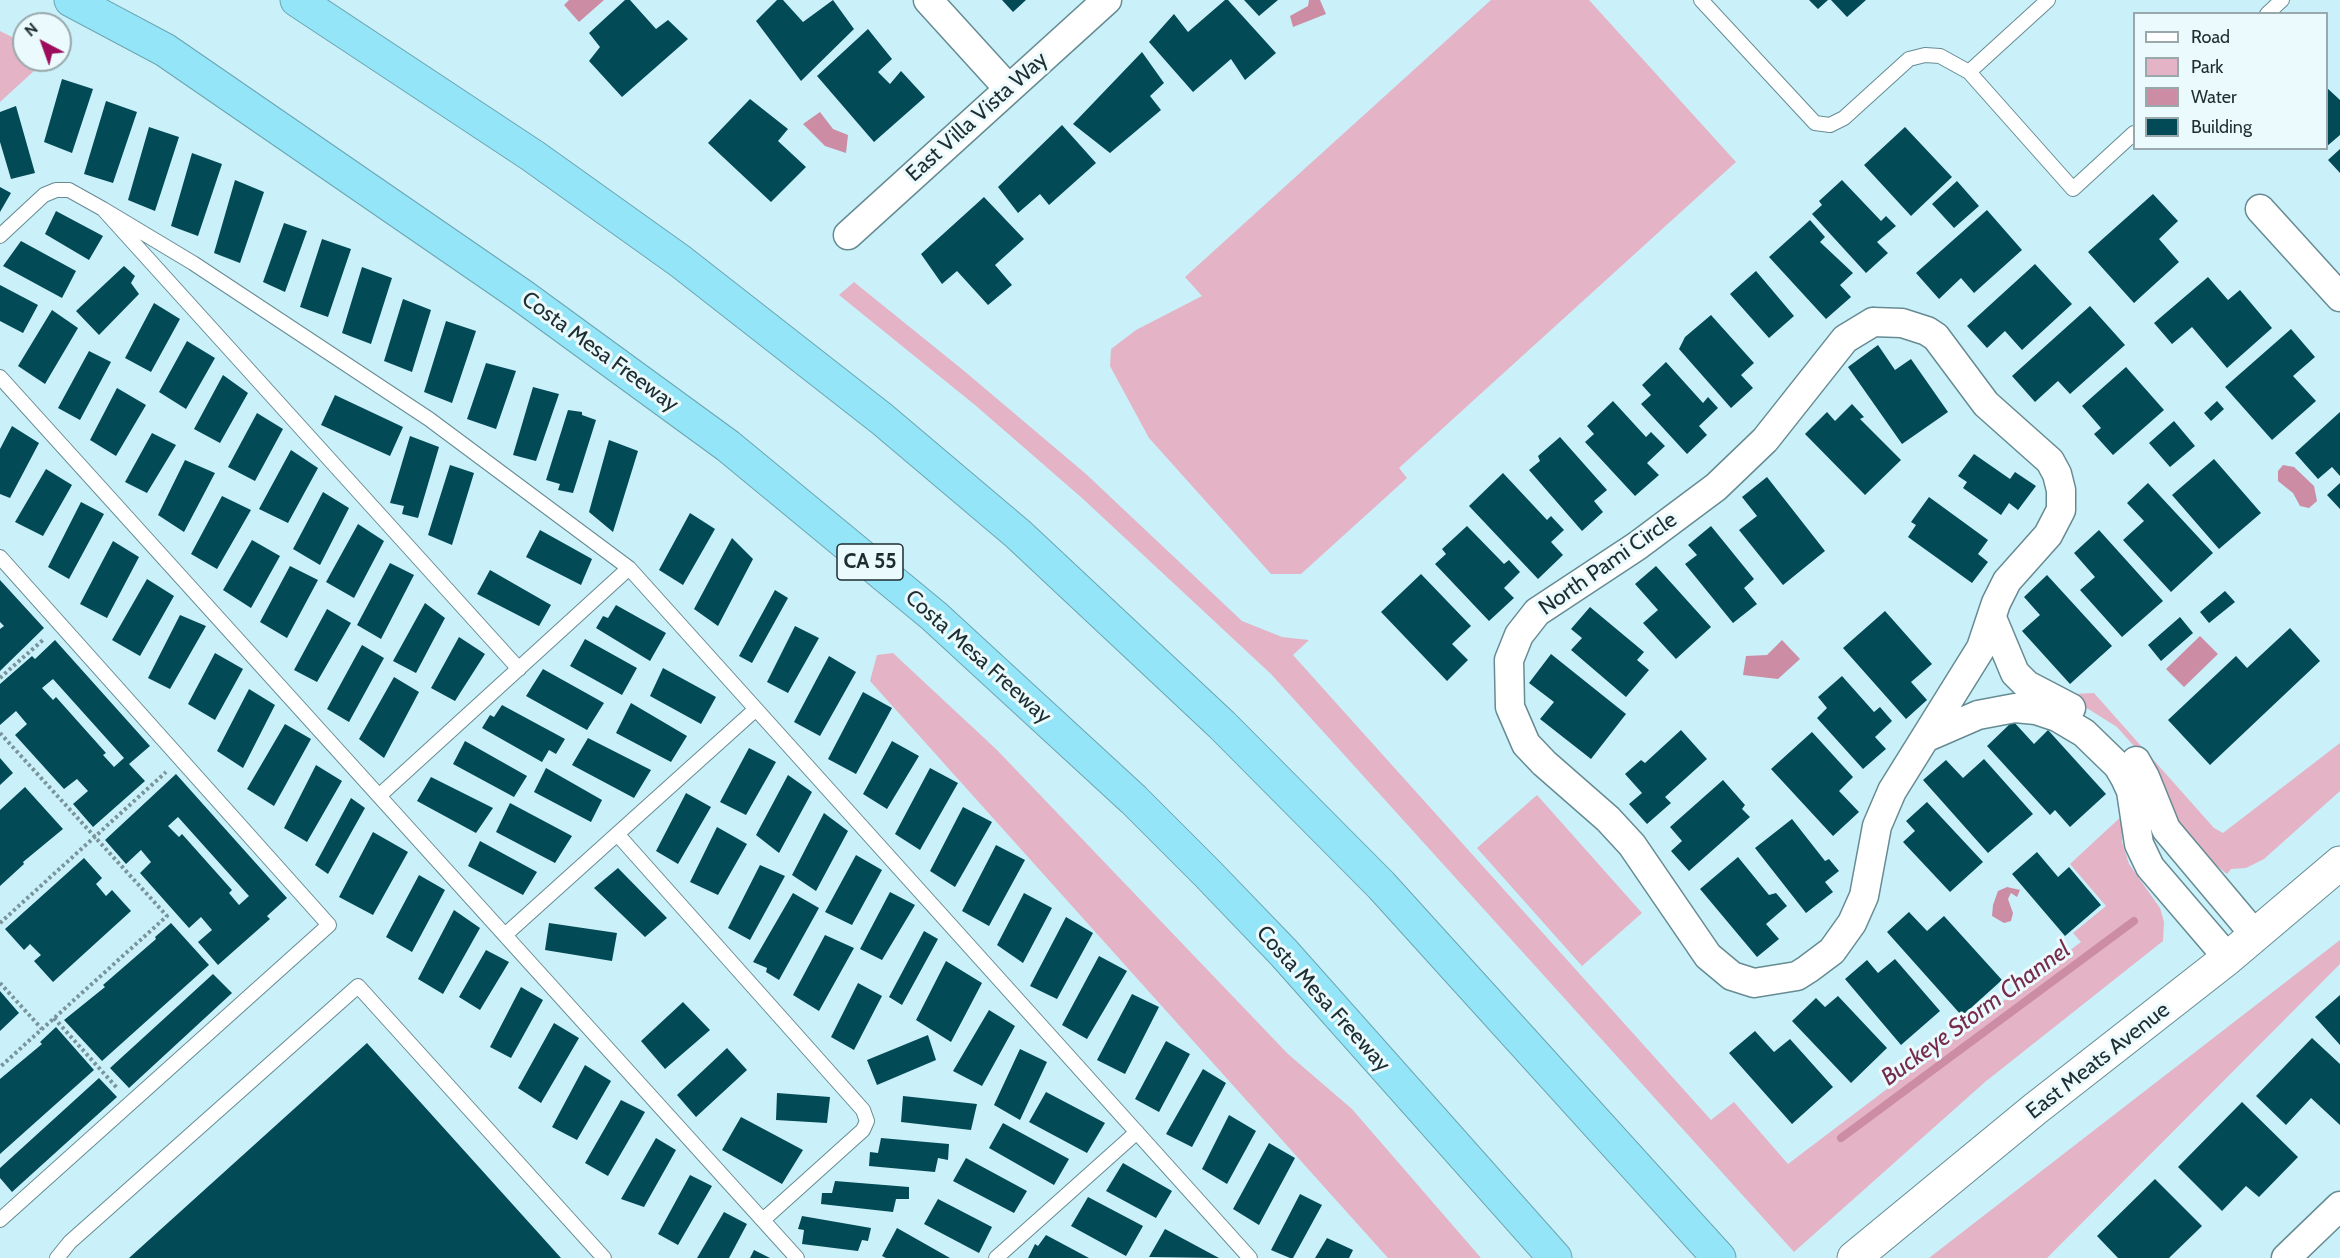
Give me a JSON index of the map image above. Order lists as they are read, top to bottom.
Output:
{
  "streets": {
    "highway": ["Costa Mesa Freeway", "CA 55"],
    "street": ["East Villa Vista Way", "North Pami Circle", "East Meats Avenue"]
  },
  "water": ["Buckeye Storm Channel"],
  "legend": [
    "Road",
    "Park",
    "Water",
    "Building"
  ],
  "north": "top left"
}
